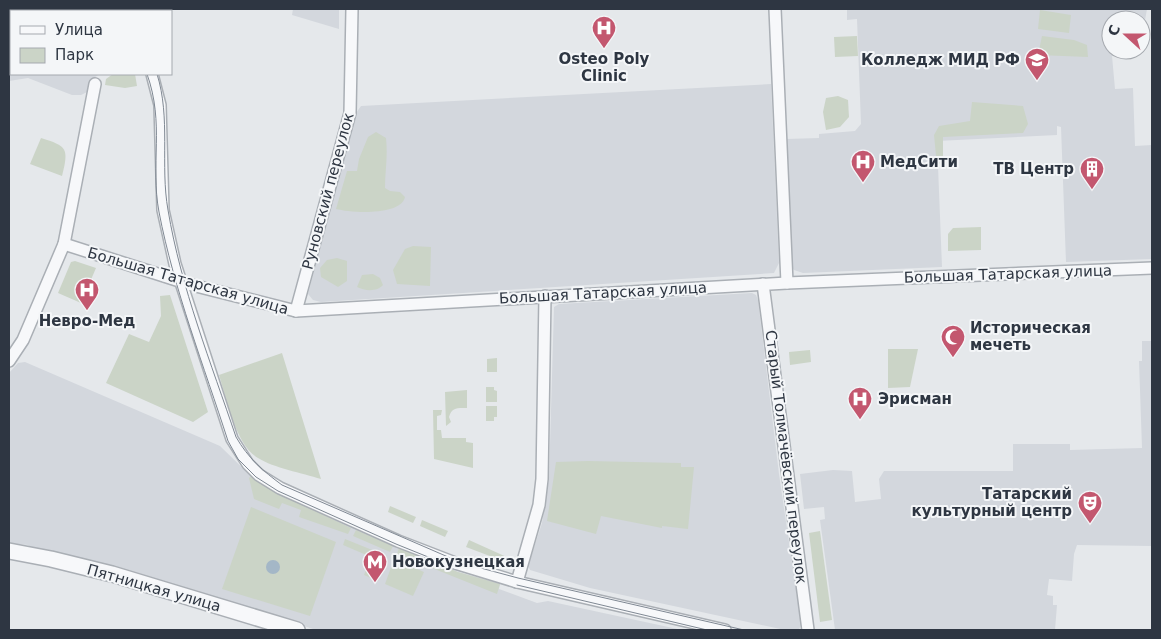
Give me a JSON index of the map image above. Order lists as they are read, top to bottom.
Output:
{
  "streets": {
    "street": [
      "Руновский переулок",
      "Большая Татарская улица",
      "Старый Толмачёвский переулок",
      "Пятницкая улица"
    ]
  },
  "crossings": [
    ["Руновский переулок", "Большая Татарская улица"],
    ["Большая Татарская улица", "Старый Толмачёвский переулок"]
  ],
  "places": {
    "hospital": [
      "Osteo Poly Clinic",
      "МедСити",
      "Невро-Мед",
      "Эрисман"
    ],
    "school or university": ["Колледж МИД РФ"],
    "building": ["ТВ Центр"],
    "mosque": ["Историческая мечеть"],
    "theatre": ["Татарский культурный центр"],
    "metro station": ["Новокузнецкая"]
  },
  "legend": ["Улица", "Парк"],
  "north": "left"
}
